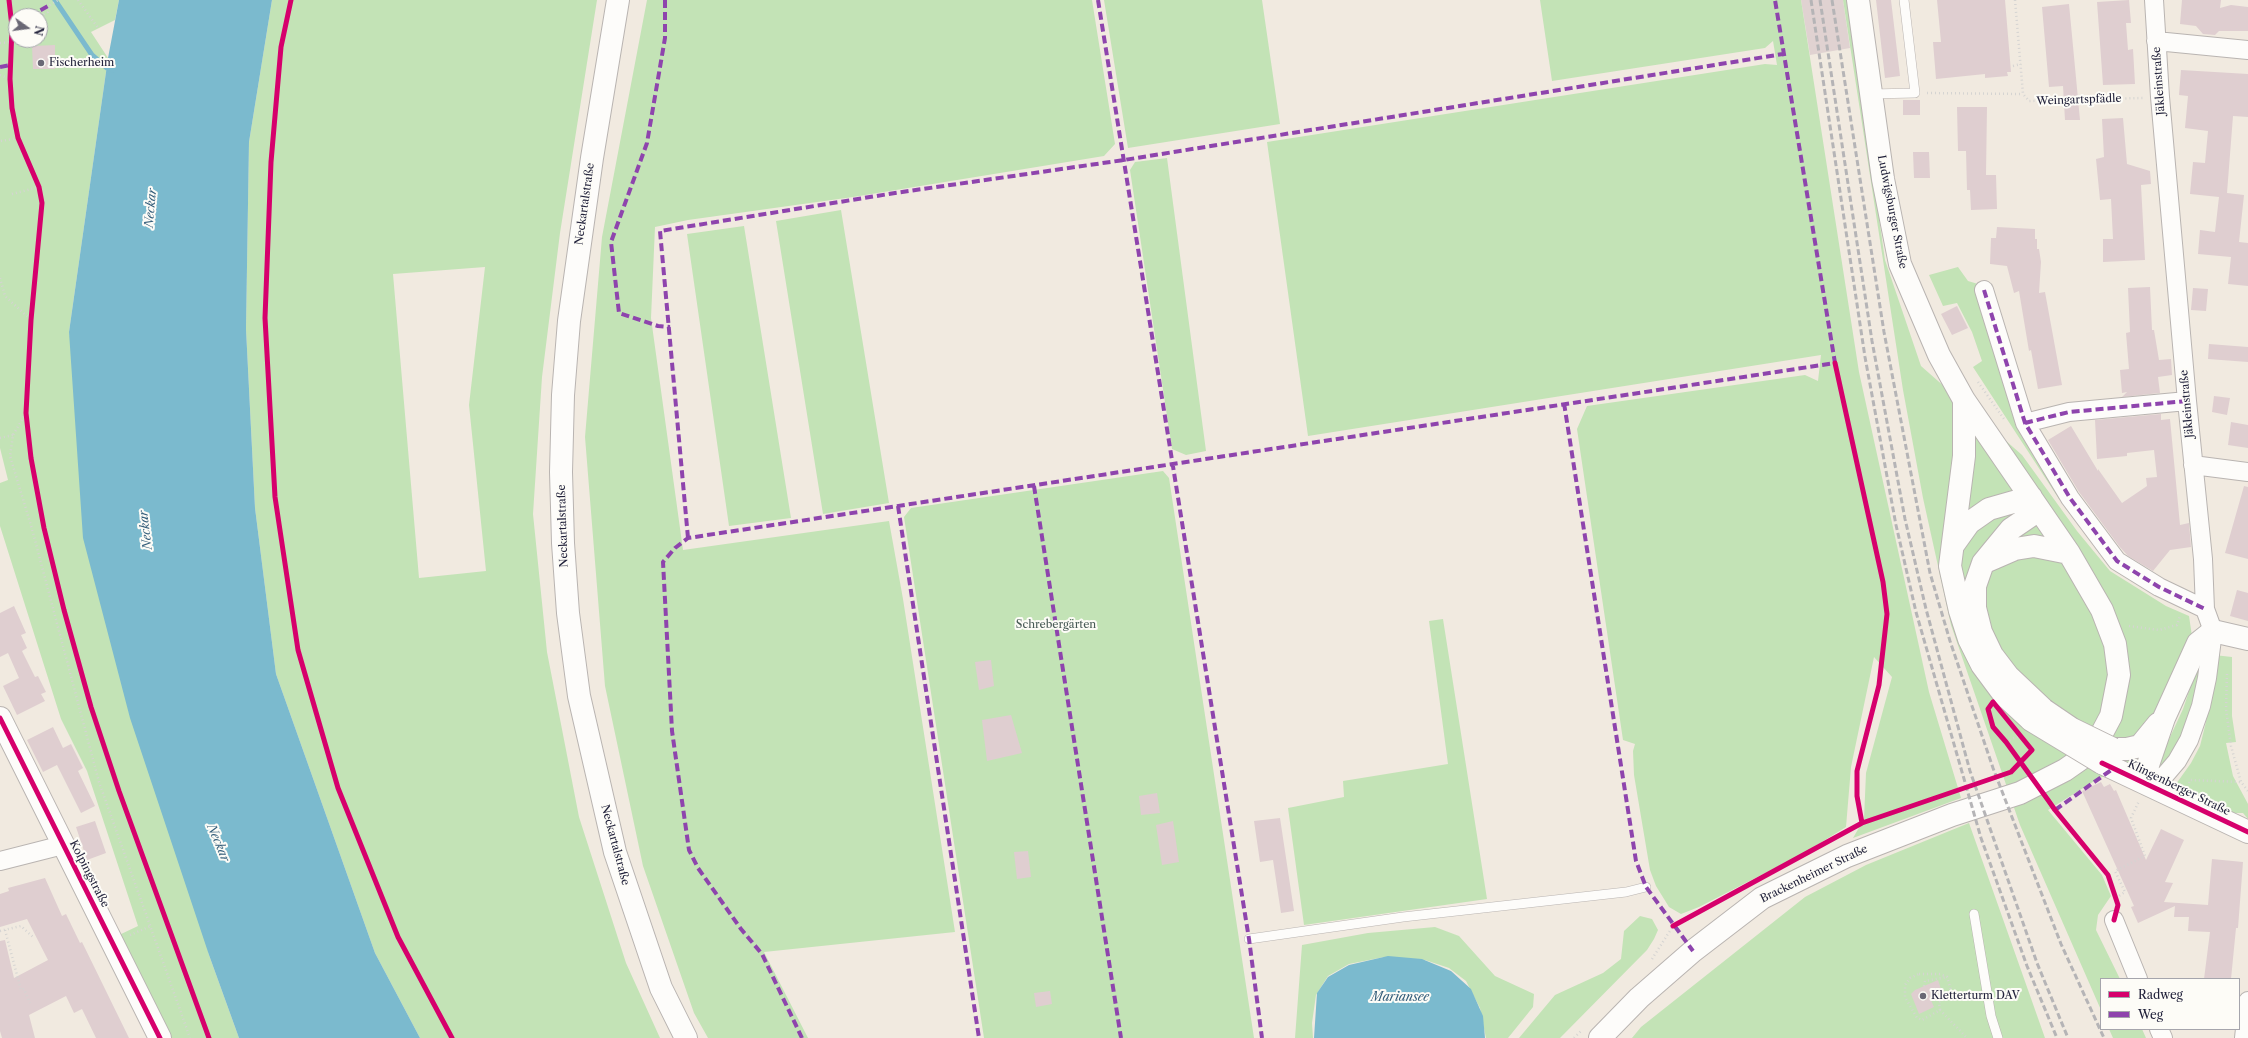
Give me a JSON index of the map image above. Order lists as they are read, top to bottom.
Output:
{
  "streets": {
    "main road": [
      "Neckartalstraße",
      "Ludwigsburger Straße",
      "Klingenberger Straße",
      "Kolpingstraße",
      "Brackenheimer Straße"
    ],
    "street": ["Jäkleinstraße"],
    "path": ["Weingartspfädle"]
  },
  "crossings": [
    ["Jäkleinstraße", "Weingartspfädle"],
    ["Jäkleinstraße", "Klingenberger Straße"],
    ["Ludwigsburger Straße", "Klingenberger Straße"],
    ["Ludwigsburger Straße", "Brackenheimer Straße"]
  ],
  "water": ["Neckar", "Mariansee"],
  "parks": ["Schrebergärten"],
  "places": ["Fischerheim", "Kletterturm DAV"],
  "legend": ["Radweg", "Weg"],
  "north": "right"
}
